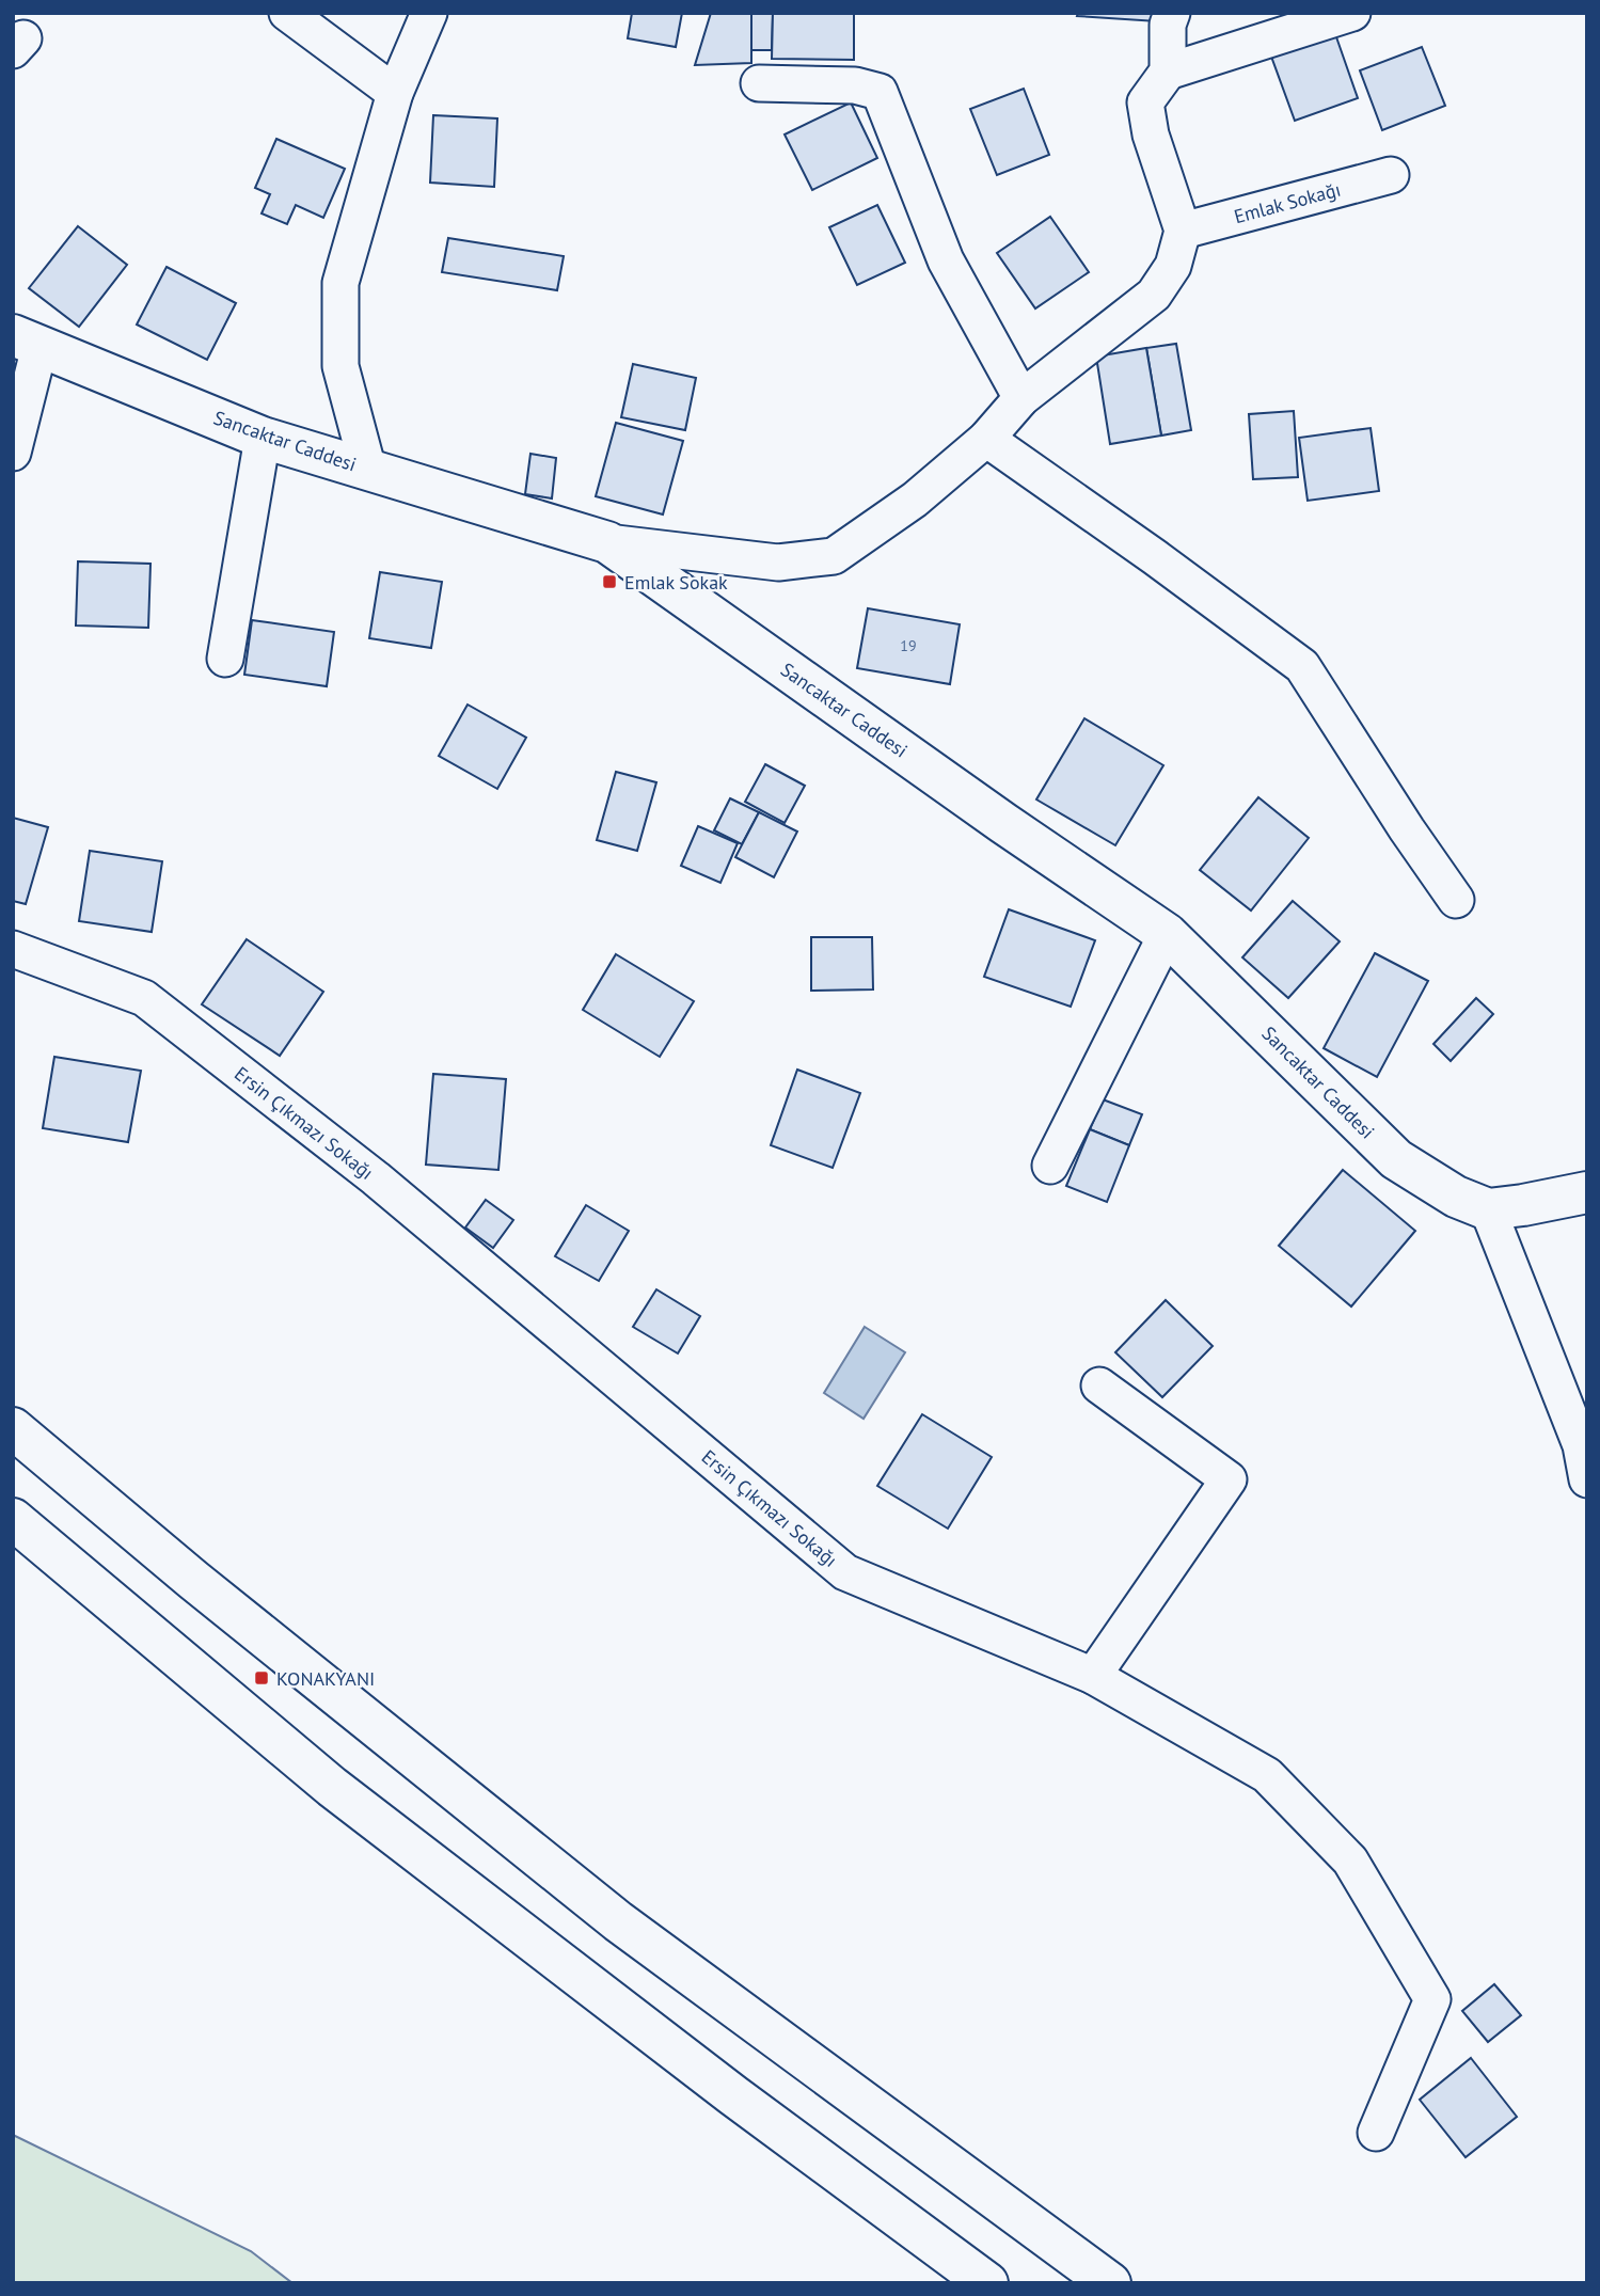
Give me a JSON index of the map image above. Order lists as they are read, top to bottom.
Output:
{
  "streets": {
    "main road": ["Sancaktar Caddesi"],
    "street": ["Emlak Sokağı", "Ersin Çıkmazı Sokağı"]
  },
  "places": {
    "transit": ["Emlak Sokak", "KONAKYANI"]
  },
  "house_numbers": ["19"]
}
